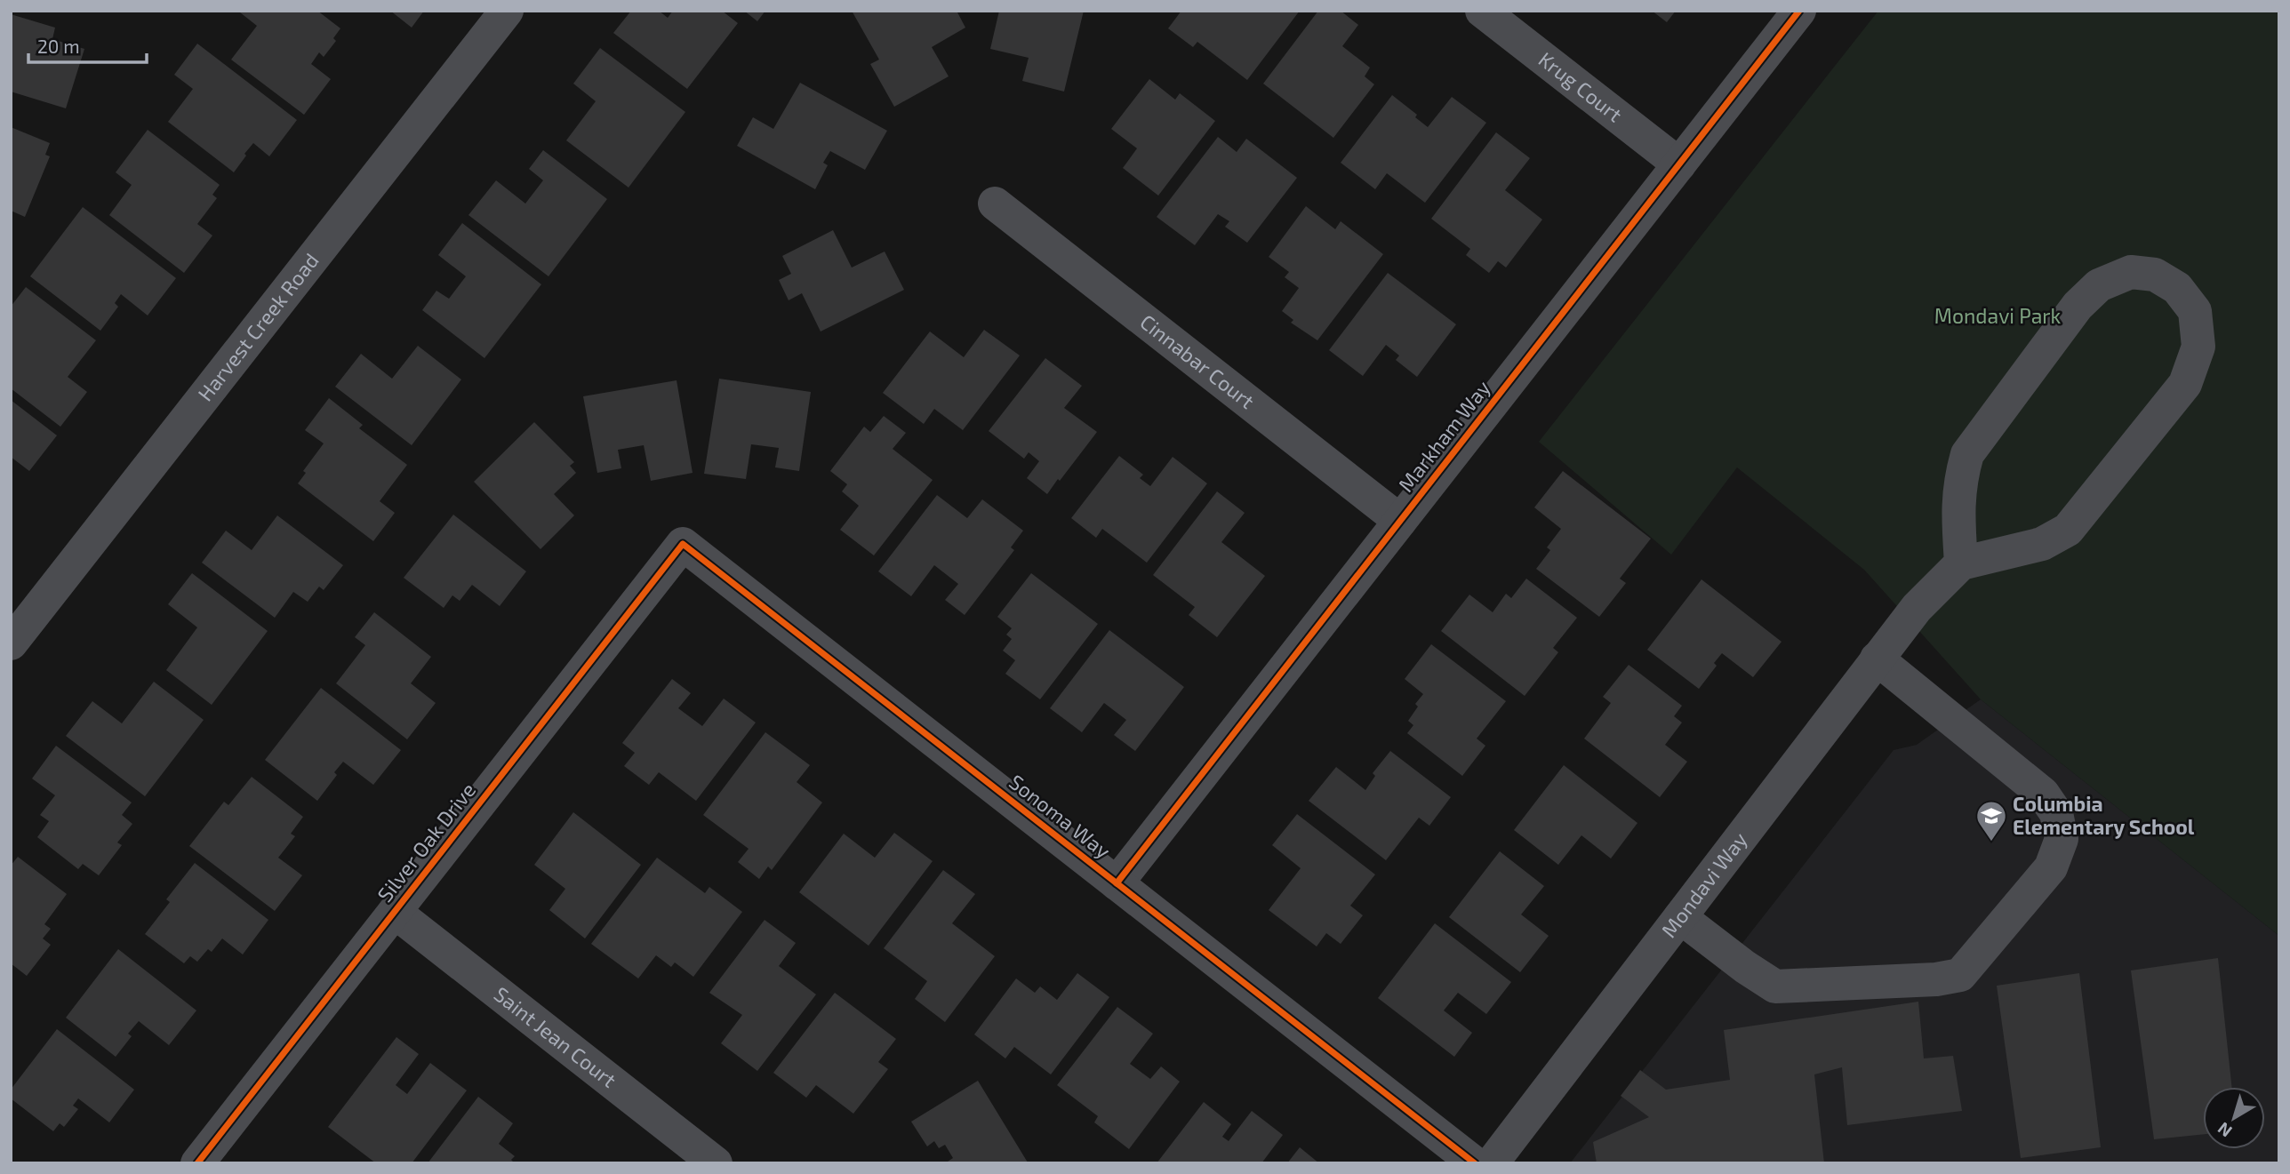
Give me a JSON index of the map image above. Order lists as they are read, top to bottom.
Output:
{
  "streets": {
    "street": [
      "Krug Court",
      "Harvest Creek Road",
      "Cinnabar Court",
      "Markham Way",
      "Sonoma Way",
      "Silver Oak Drive",
      "Mondavi Way",
      "Saint Jean Court"
    ]
  },
  "crossings": [
    ["Krug Court", "Markham Way"],
    ["Cinnabar Court", "Markham Way"],
    ["Markham Way", "Sonoma Way"],
    ["Sonoma Way", "Silver Oak Drive"],
    ["Silver Oak Drive", "Saint Jean Court"]
  ],
  "parks": ["Mondavi Park"],
  "places": {
    "school or university": ["Columbia Elementary School"]
  },
  "scale_bar": "20 m",
  "north": "bottom left"
}
